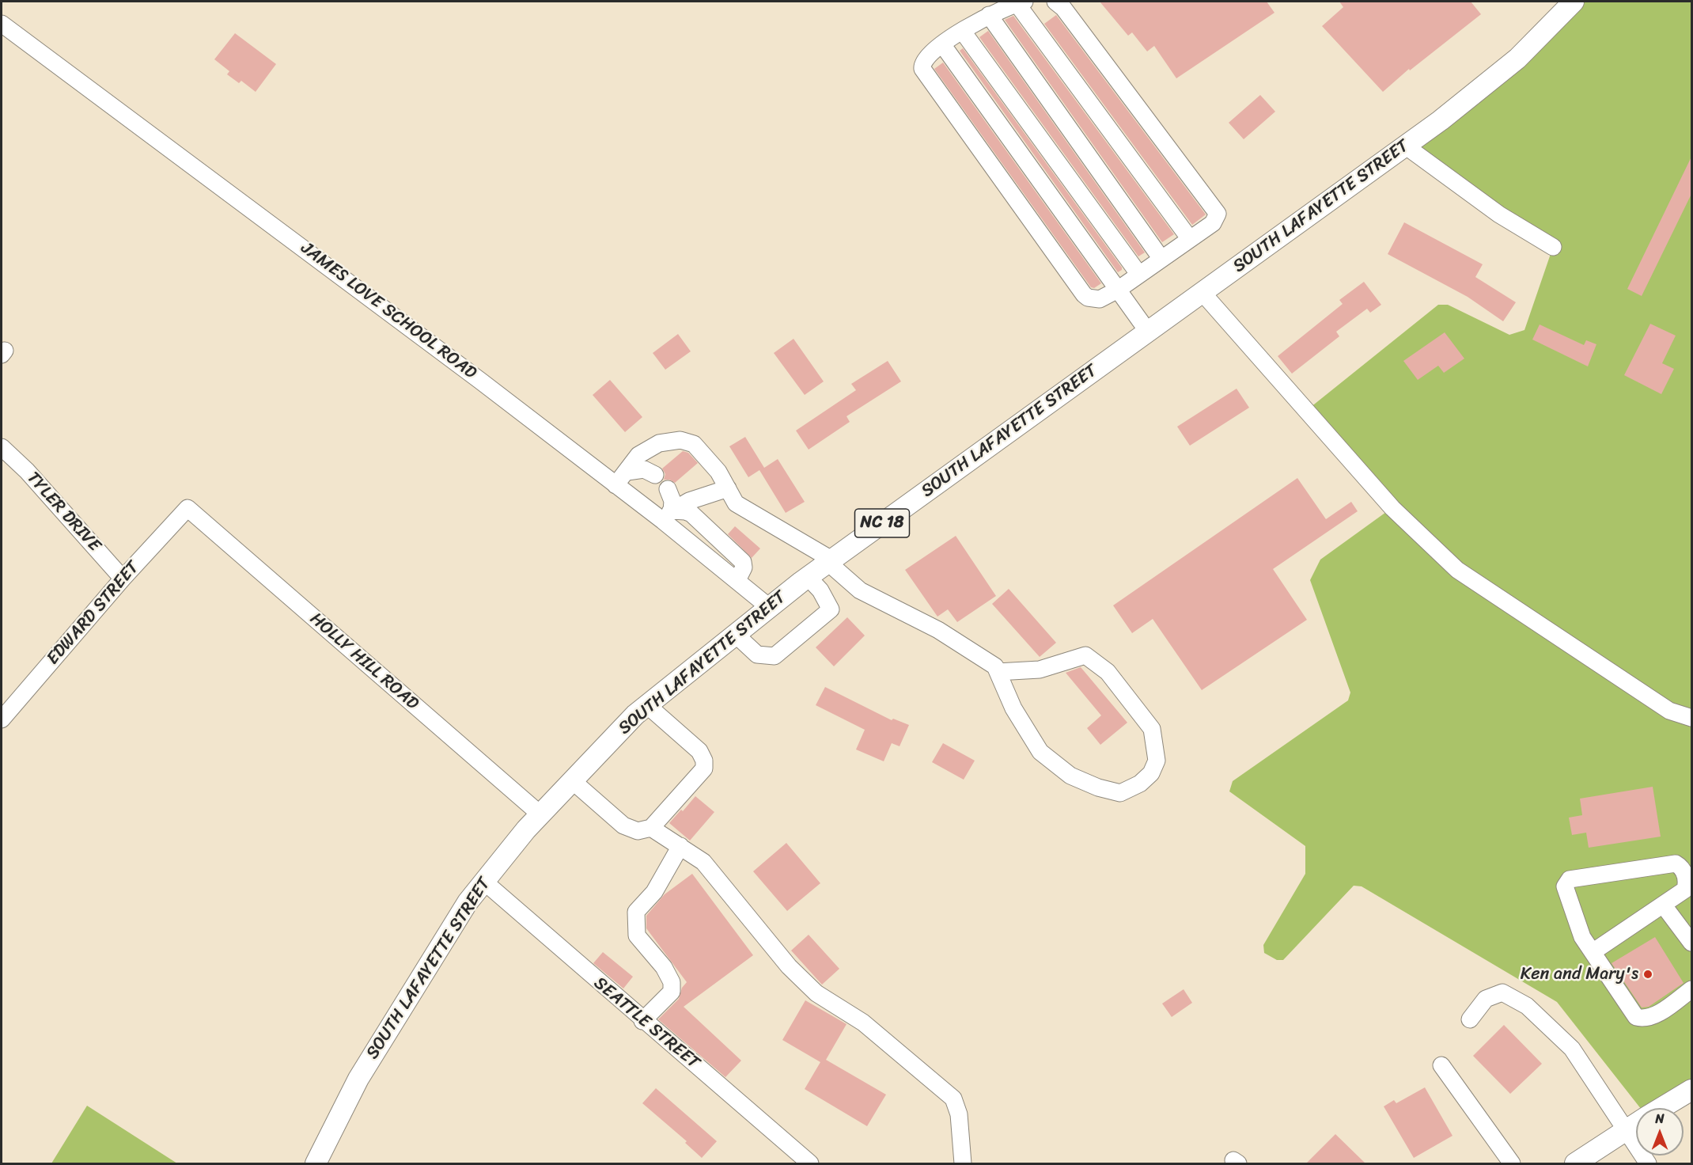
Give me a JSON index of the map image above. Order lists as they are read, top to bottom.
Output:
{
  "streets": {
    "main road": ["SOUTH LAFAYETTE STREET", "NC 18"],
    "street": [
      "JAMES LOVE SCHOOL ROAD",
      "TYLER DRIVE",
      "EDWARD STREET",
      "HOLLY HILL ROAD",
      "SEATTLE STREET"
    ]
  },
  "crossings": [
    ["SOUTH LAFAYETTE STREET", "JAMES LOVE SCHOOL ROAD"],
    ["SOUTH LAFAYETTE STREET", "HOLLY HILL ROAD"],
    ["SOUTH LAFAYETTE STREET", "SEATTLE STREET"],
    ["TYLER DRIVE", "EDWARD STREET"],
    ["EDWARD STREET", "HOLLY HILL ROAD"]
  ],
  "places": ["Ken and Mary's"],
  "north": "top"
}
